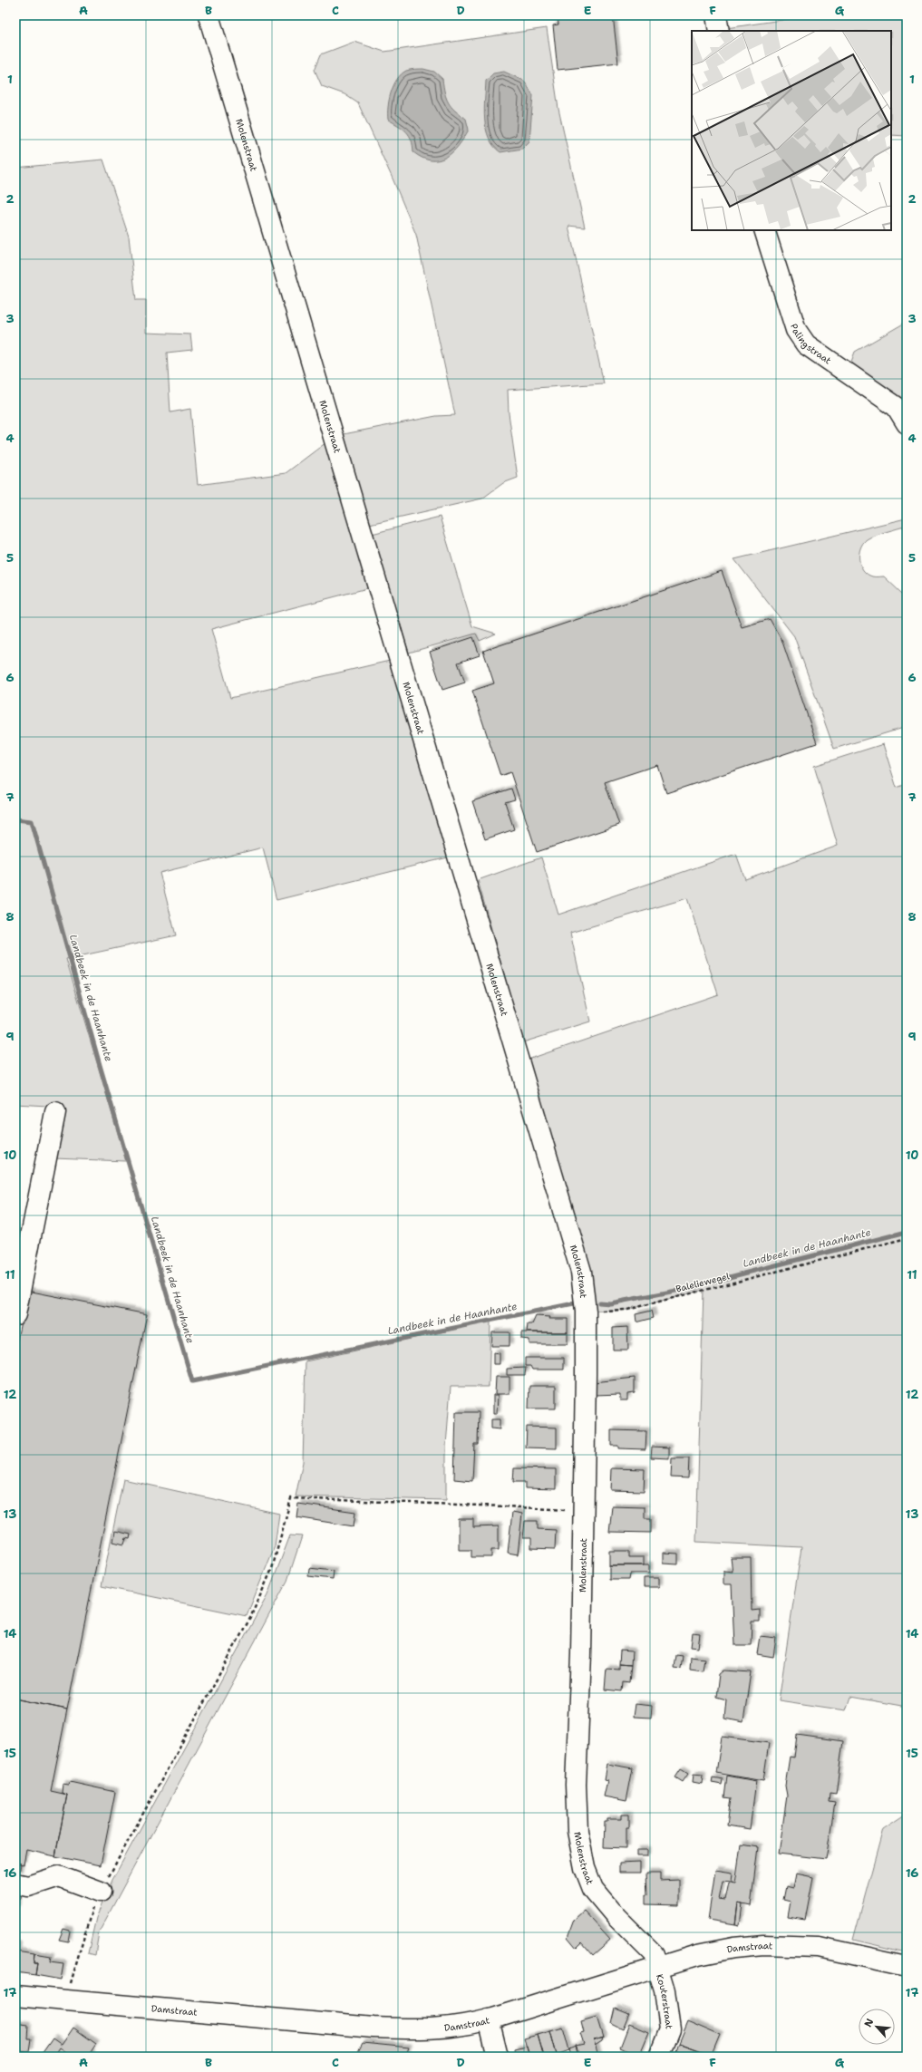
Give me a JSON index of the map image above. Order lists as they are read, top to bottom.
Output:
{
  "streets": {
    "street": [
      "Molenstraat",
      "Palingstraat",
      "Damstraat",
      "Kouterstraat"
    ],
    "path": ["Baleliewegel"]
  },
  "crossings": [
    ["Molenstraat", "Baleliewegel"],
    ["Molenstraat", "Damstraat"],
    ["Molenstraat", "Kouterstraat"],
    ["Damstraat", "Kouterstraat"]
  ],
  "water": ["Landbeek in de Haanhante"],
  "north": "top left",
  "grid": {
    "columns": [
      "A",
      "B",
      "C",
      "D",
      "E",
      "F",
      "G"
    ],
    "rows": [
      "1",
      "2",
      "3",
      "4",
      "5",
      "6",
      "7",
      "8",
      "9",
      "10",
      "11",
      "12",
      "13",
      "14",
      "15",
      "16",
      "17"
    ]
  }
}
